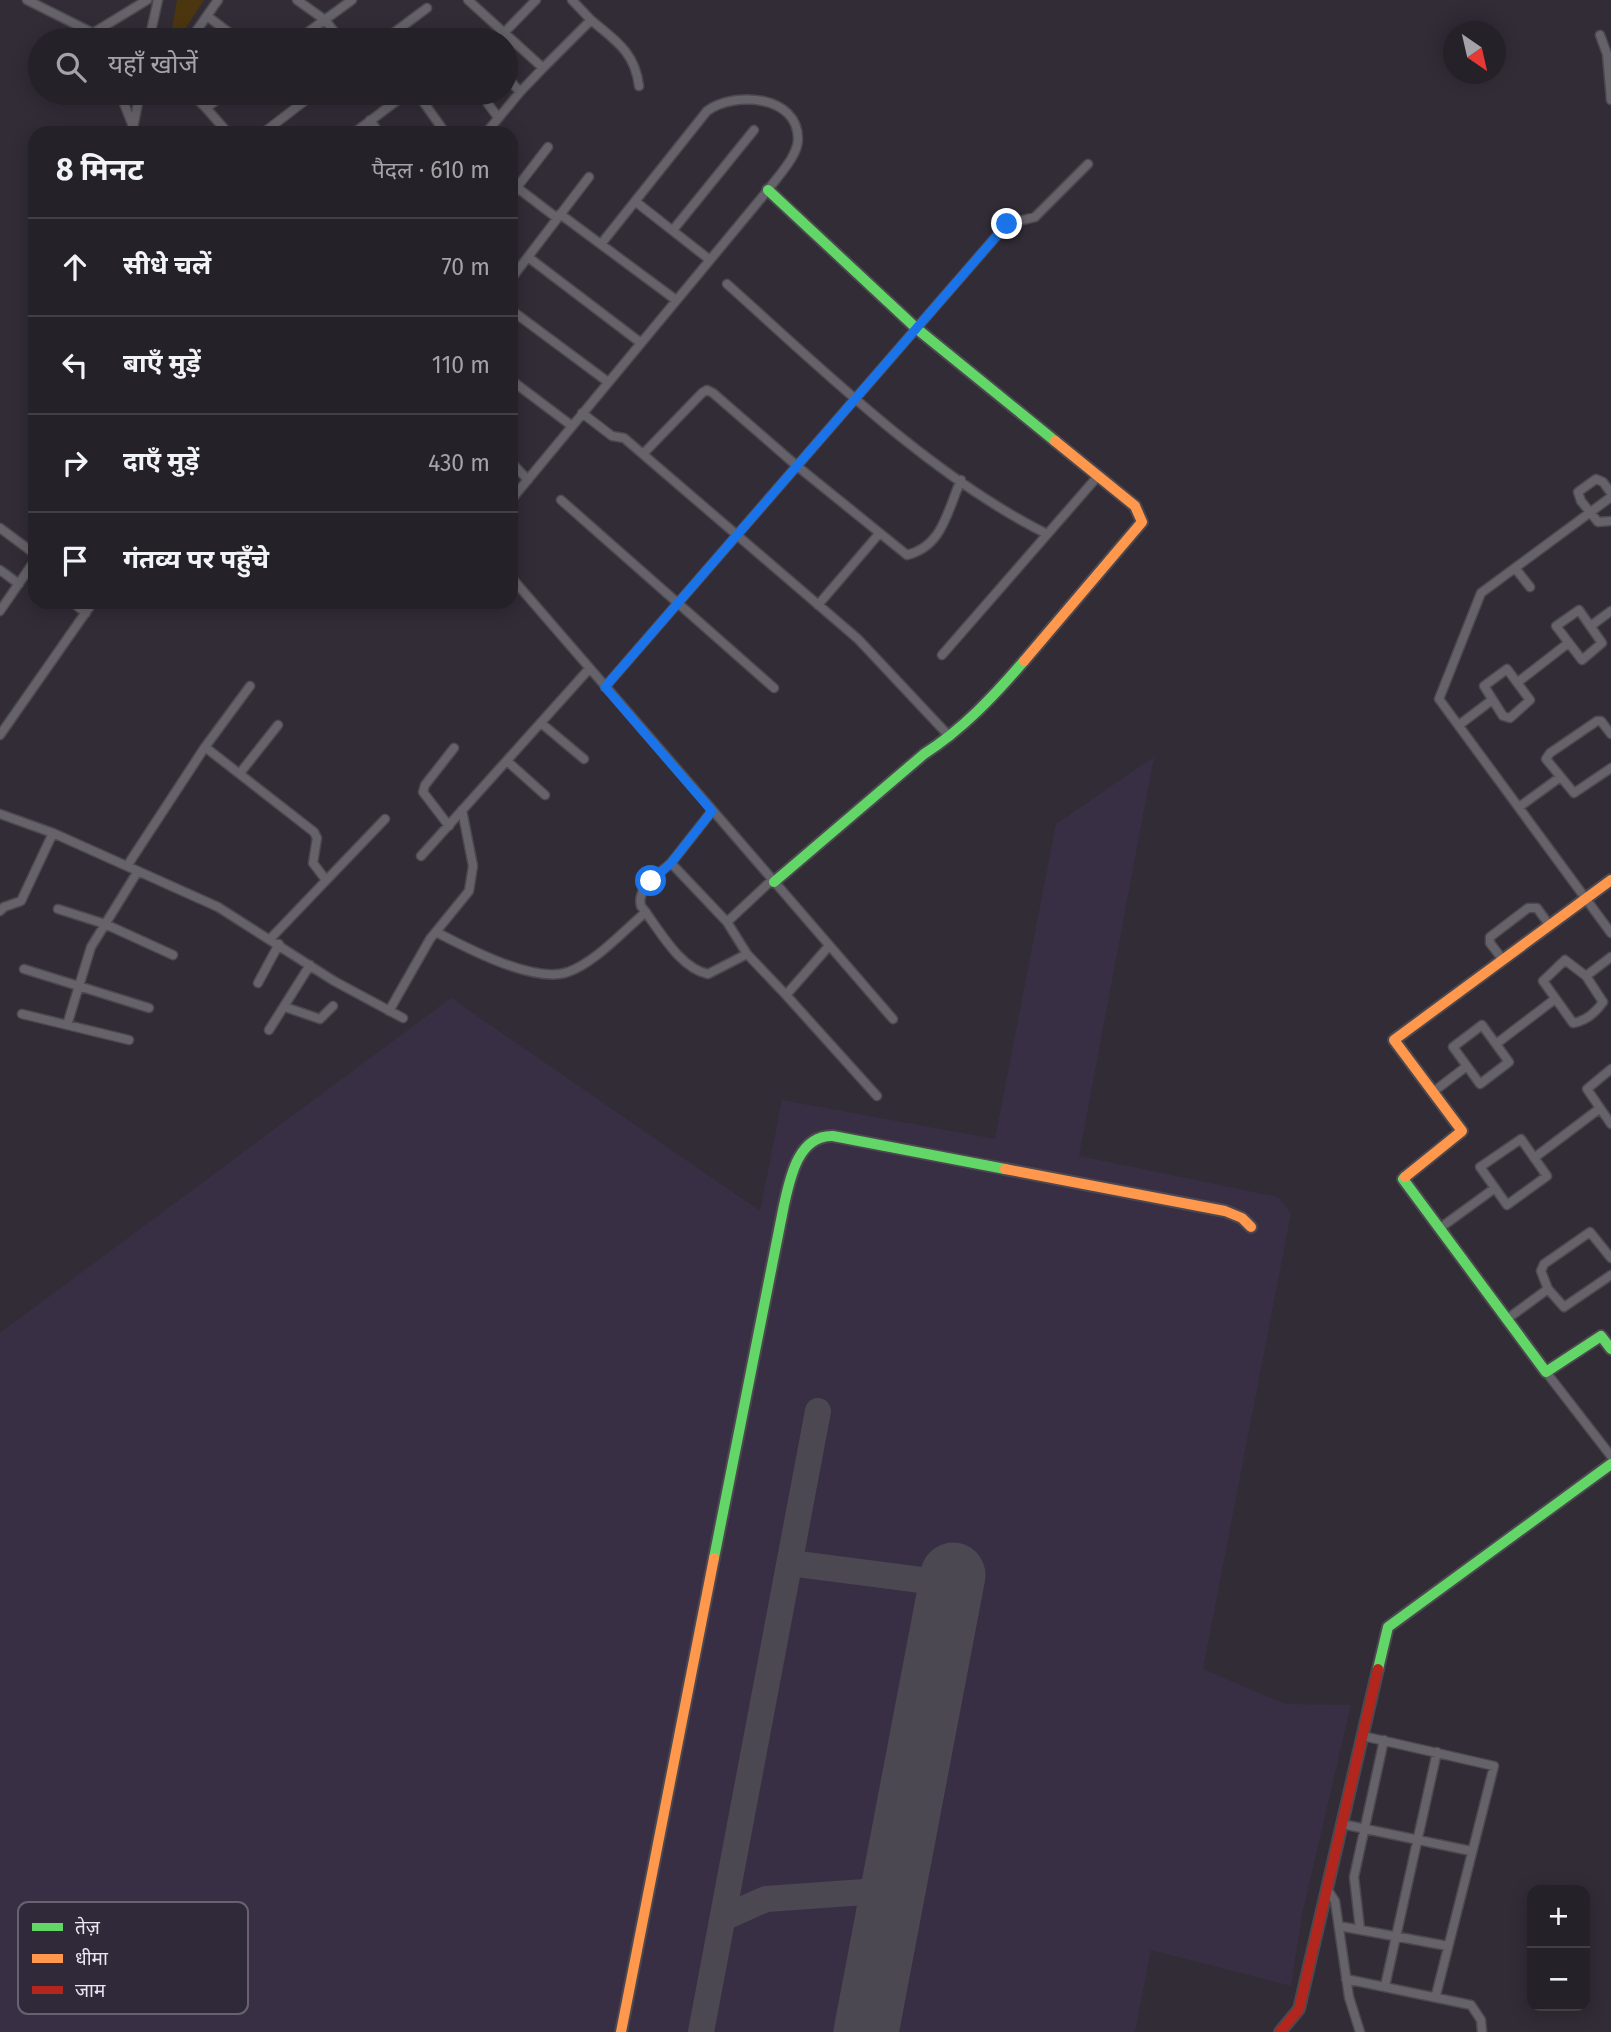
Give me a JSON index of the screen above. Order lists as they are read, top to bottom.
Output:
{
  "legend": ["तेज़", "धीमा", "जाम"],
  "north": "bottom right",
  "page": {
    "search": "यहाँ खोजें",
    "heading": ["8 मिनट", "पैदल · 610 m"],
    "list": [
      ["सीधे चलें", "70 m"],
      ["बाएँ मुड़ें", "110 m"],
      ["दाएँ मुड़ें", "430 m"],
      "गंतव्य पर पहुँचे"
    ],
    "map_buttons": ["+", "−"]
  }
}
